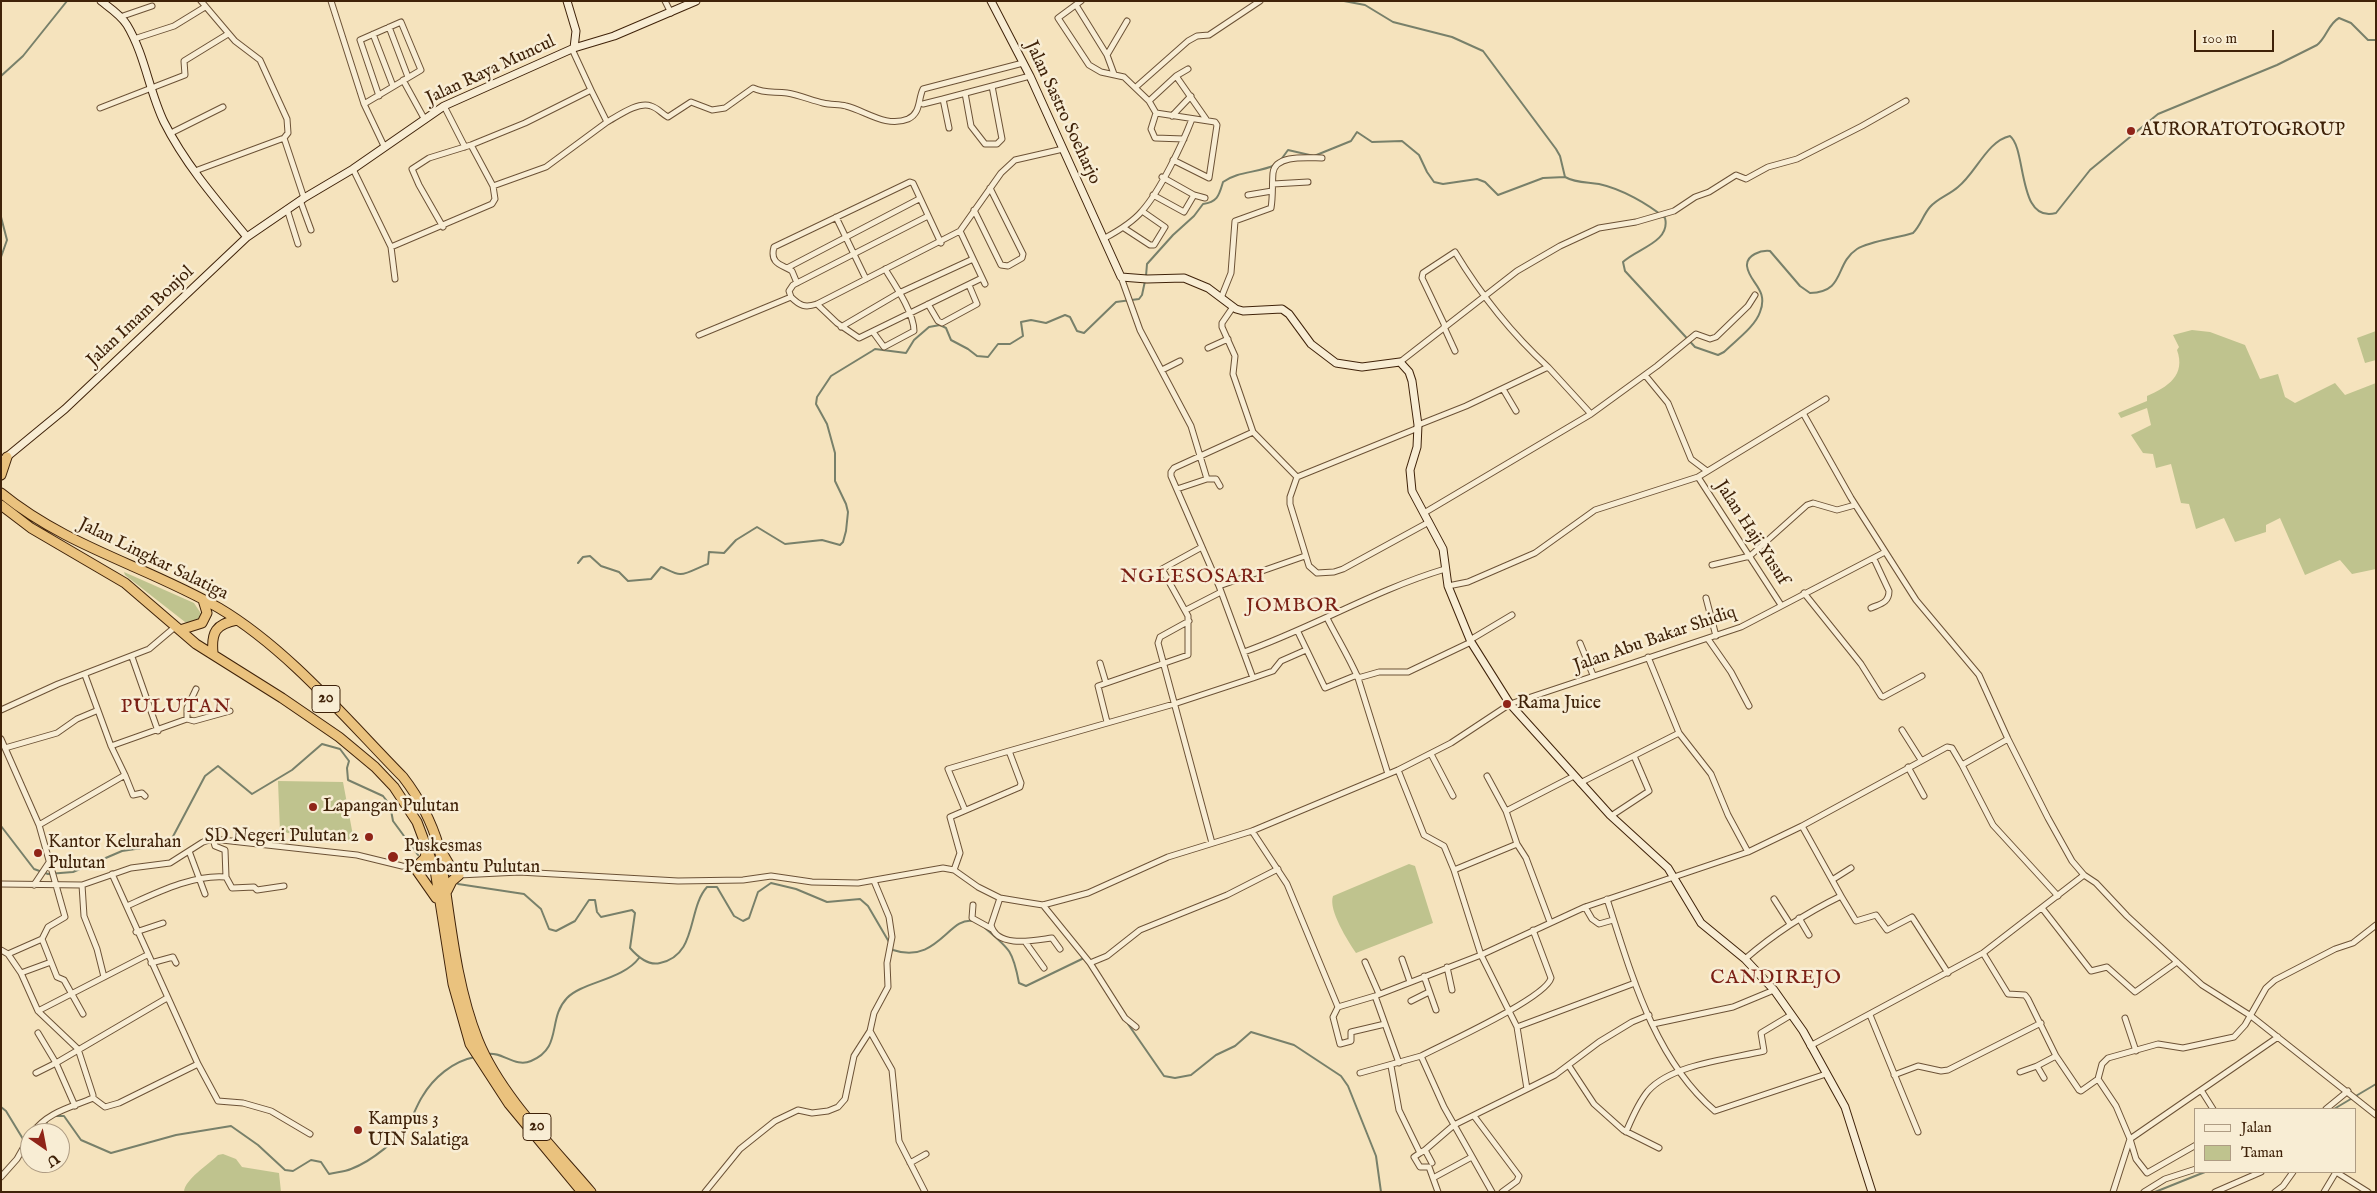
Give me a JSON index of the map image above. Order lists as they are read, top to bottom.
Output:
{
  "streets": {
    "highway": ["Jalan Lingkar Salatiga", "20"],
    "street": [
      "Jalan Raya Muncul",
      "Jalan Sastro Soeharjo",
      "Jalan Imam Bonjol",
      "Jalan Haji Yusuf",
      "Jalan Abu Bakar Shidiq"
    ]
  },
  "crossings": [
    ["Jalan Raya Muncul", "Jalan Imam Bonjol"],
    ["Jalan Haji Yusuf", "Jalan Abu Bakar Shidiq"]
  ],
  "districts": [
    "NGLESOSARI",
    "JOMBOR",
    "PULUTAN",
    "CANDIREJO"
  ],
  "places": [
    "AURORATOTOGROUP",
    "Rama Juice",
    "Lapangan Pulutan",
    "SD Negeri Pulutan 2",
    "Kantor Kelurahan Pulutan",
    "Puskesmas Pembantu Pulutan",
    "Kampus 3 UIN Salatiga"
  ],
  "legend": ["Jalan", "Taman"],
  "scale_bar": "100 m",
  "north": "bottom right"
}
